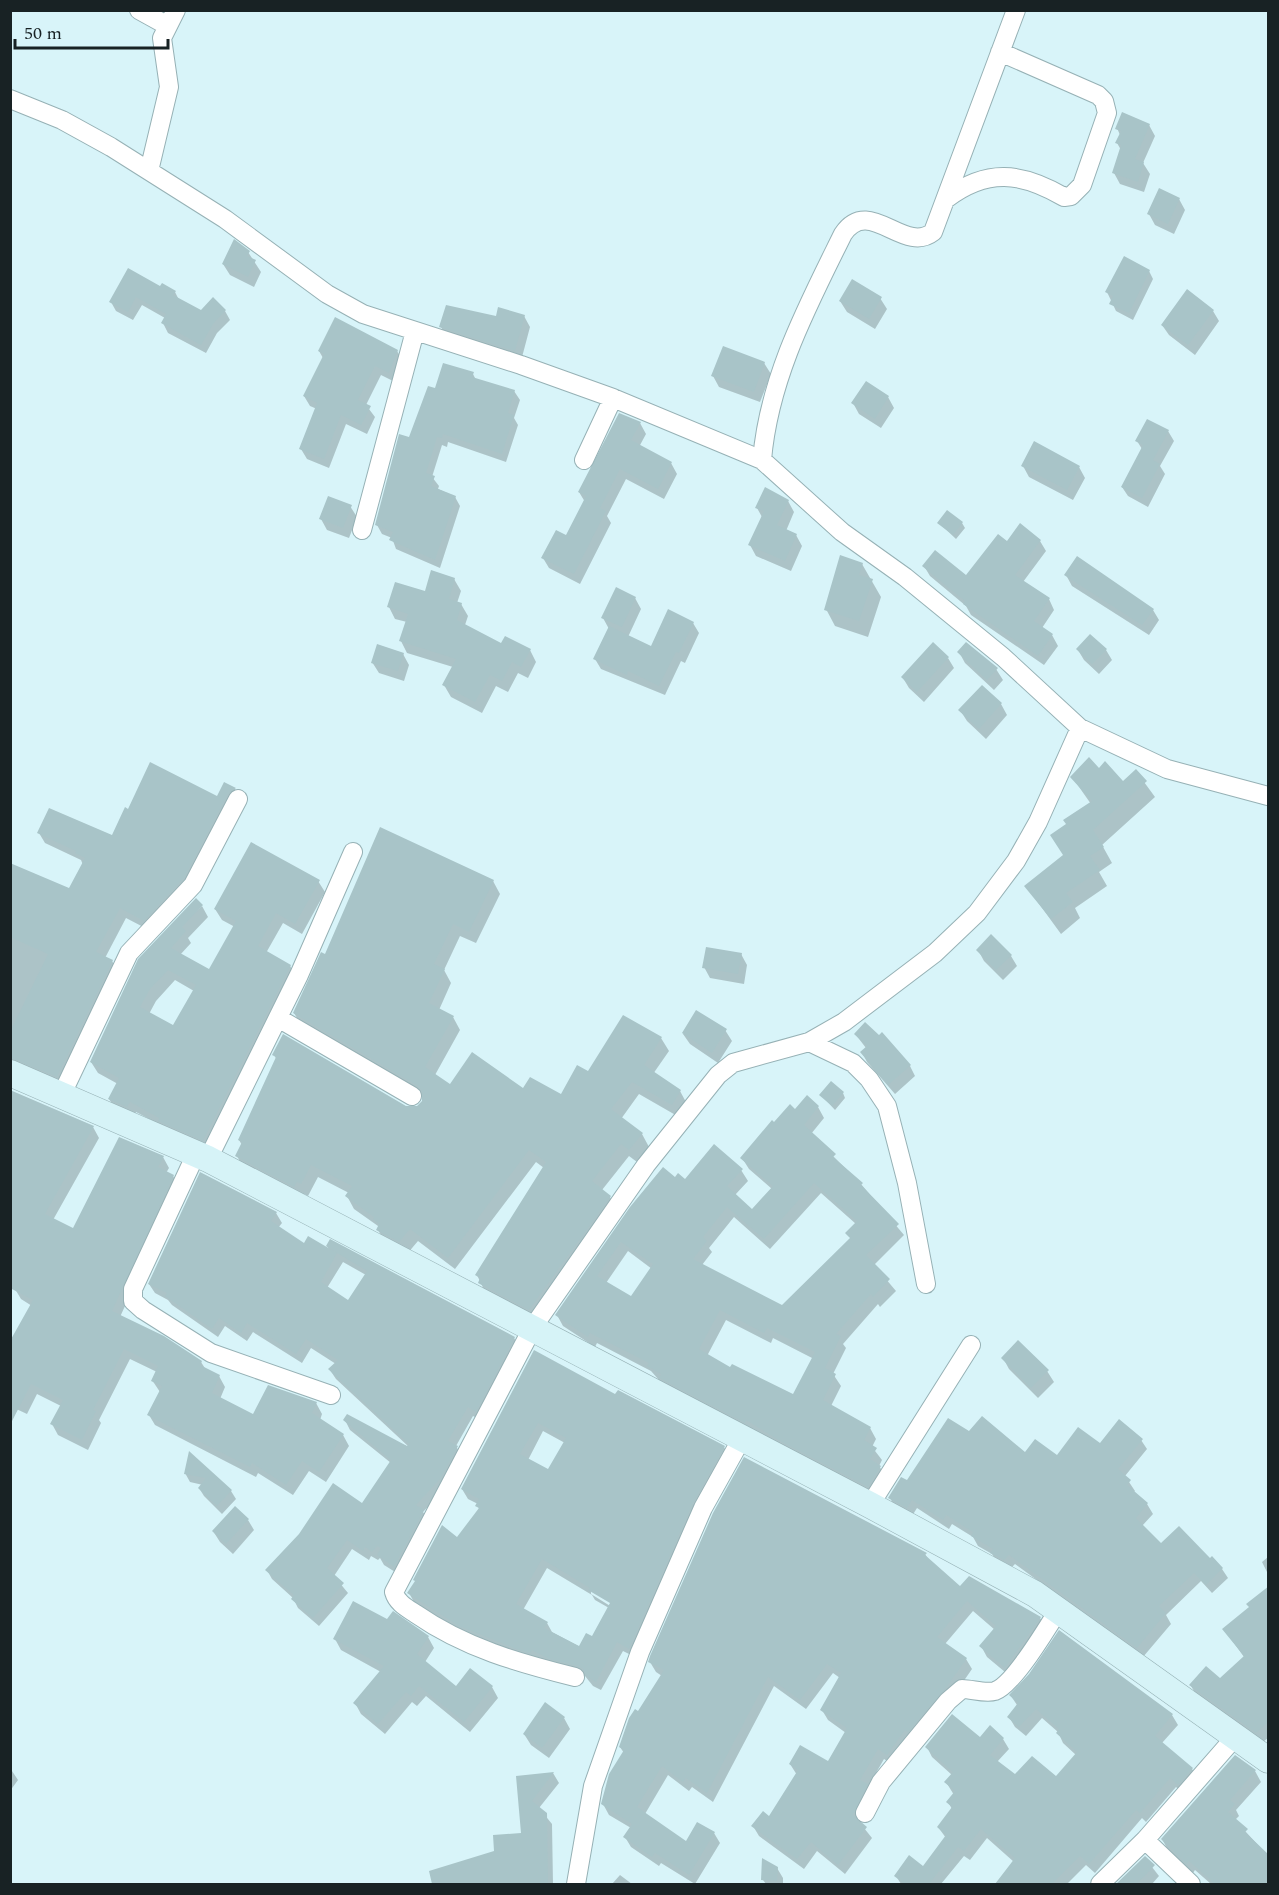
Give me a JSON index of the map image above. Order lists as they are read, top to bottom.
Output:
{
  "scale_bar": "50 m"
}
